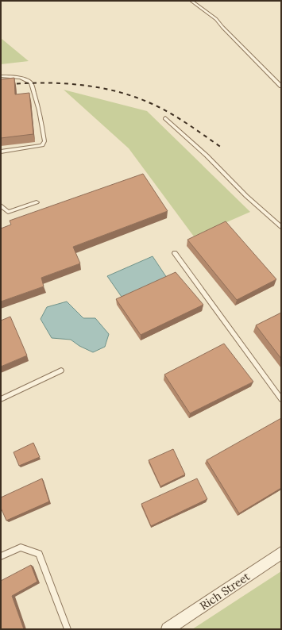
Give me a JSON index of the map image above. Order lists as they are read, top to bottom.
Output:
{
  "streets": {
    "street": ["Rich Street"]
  }
}
